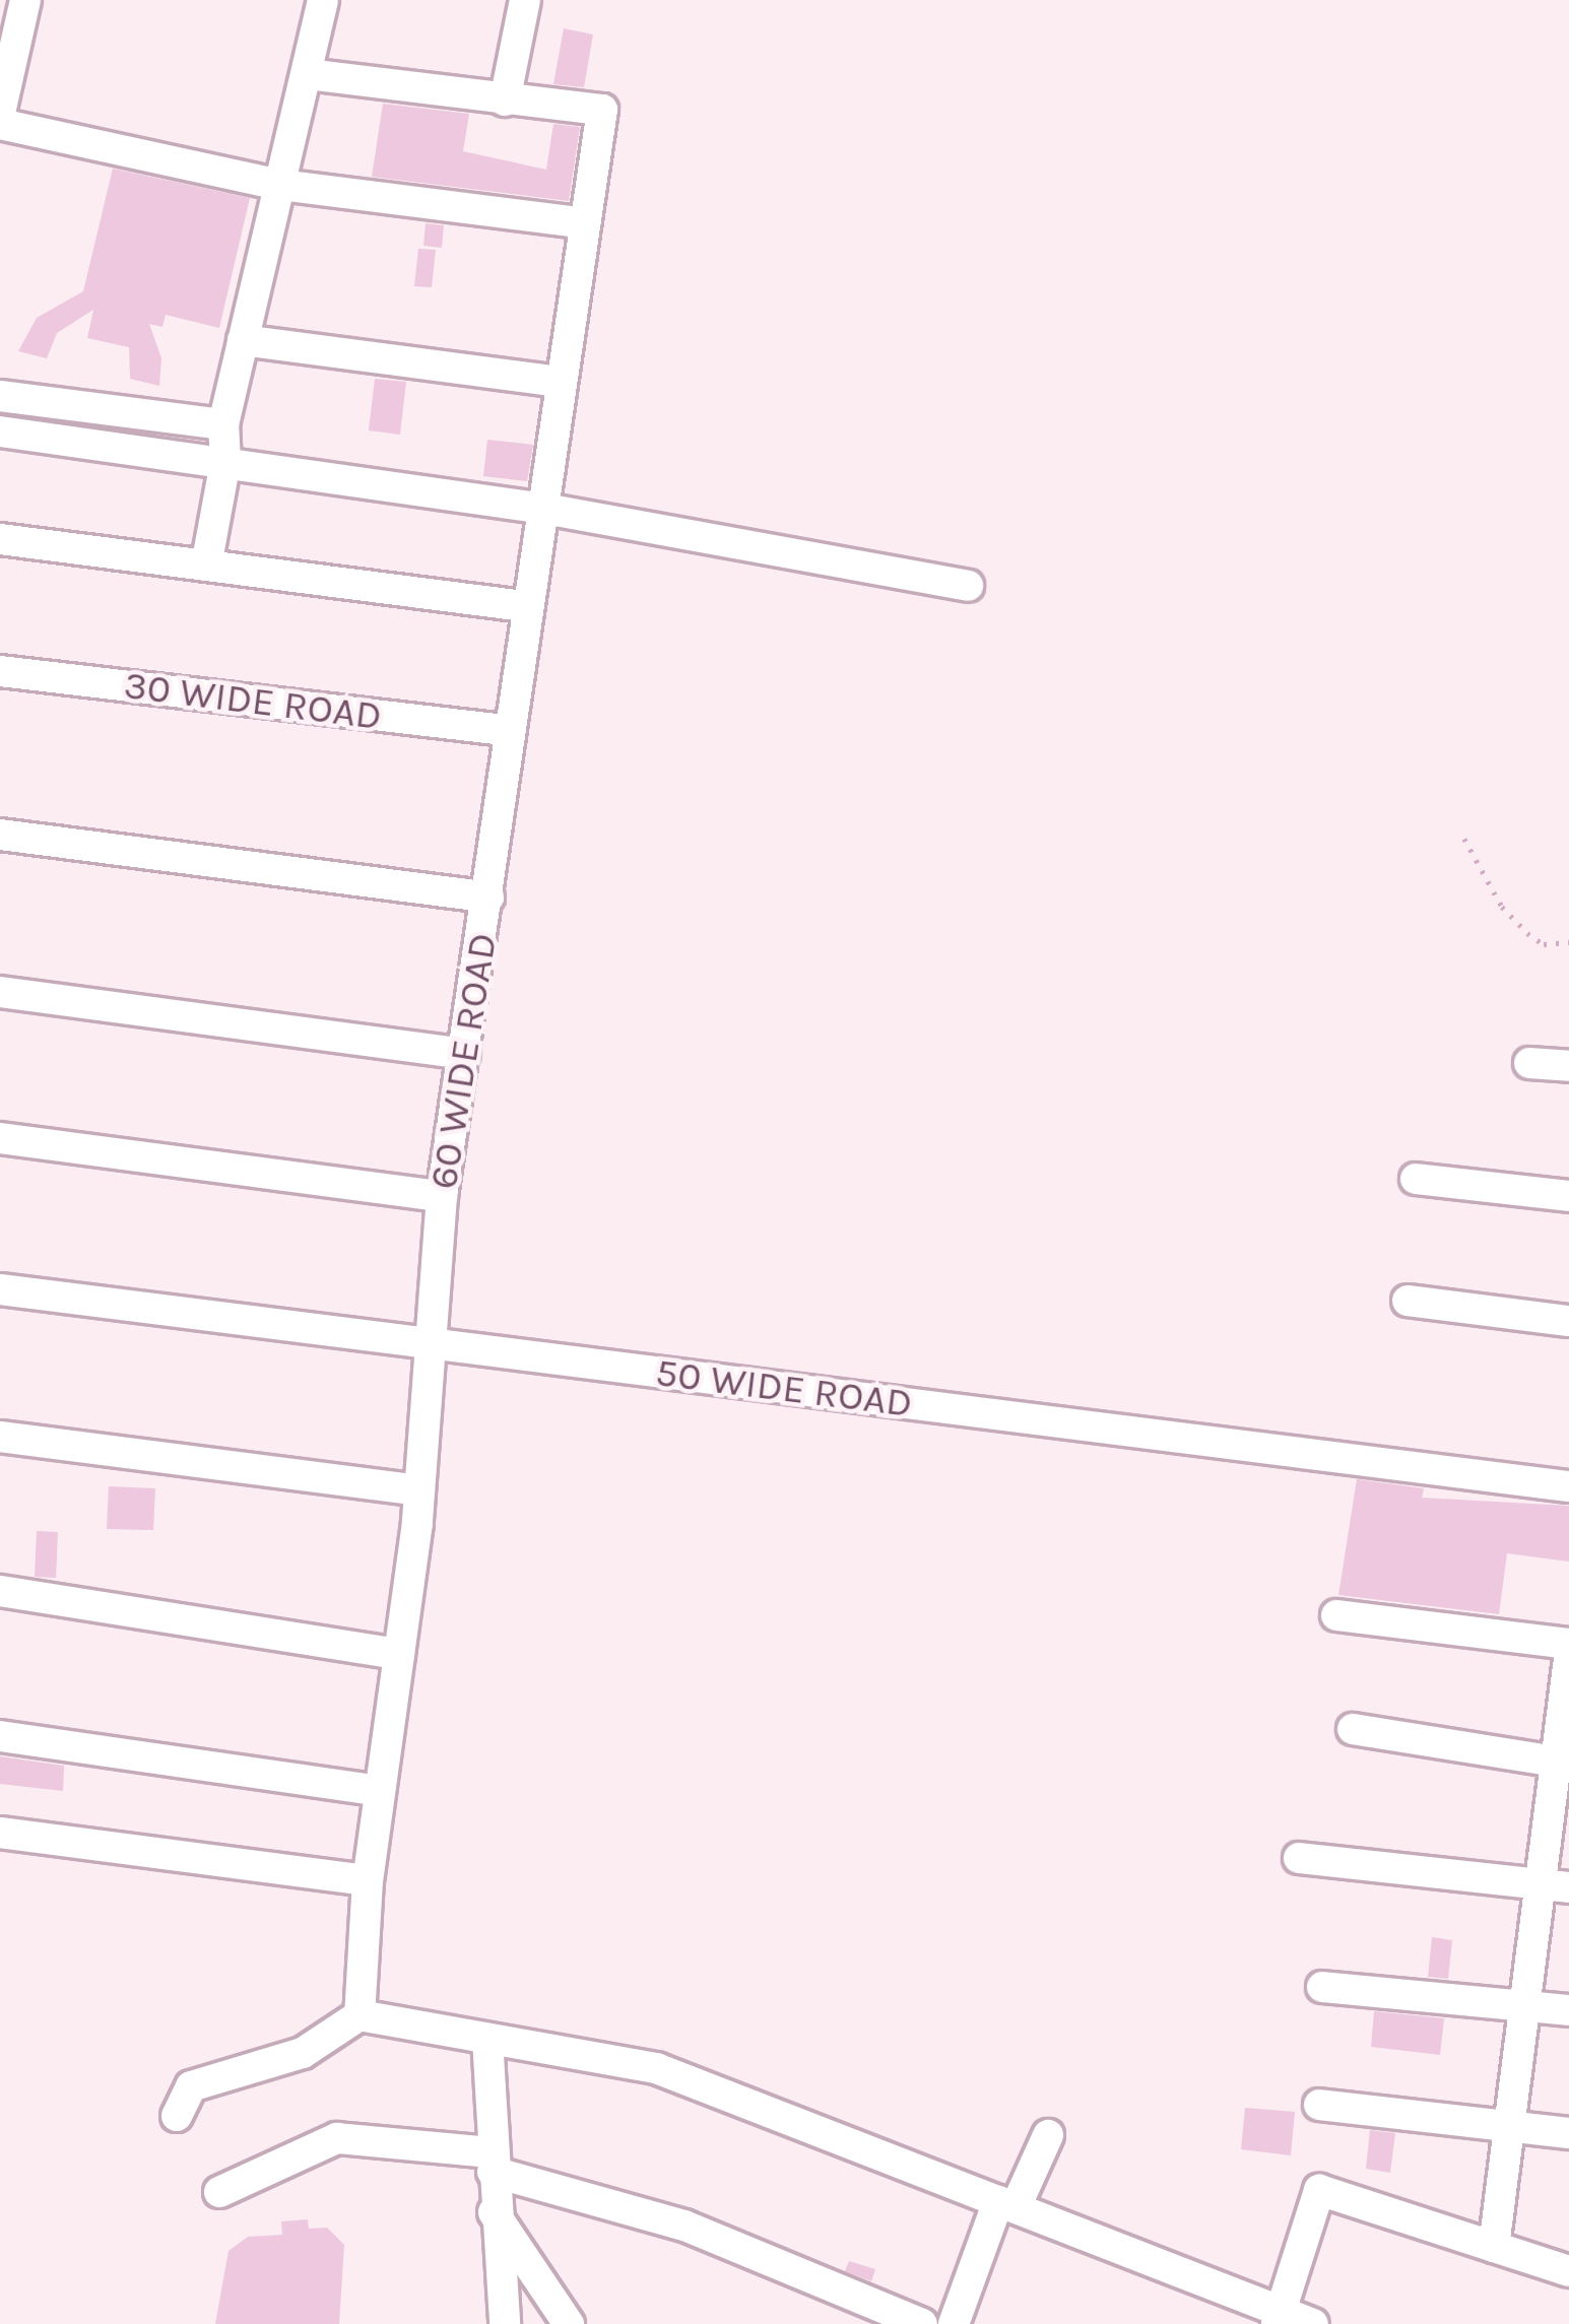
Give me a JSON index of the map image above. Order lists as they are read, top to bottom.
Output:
{
  "streets": {
    "street": ["30 WIDE ROAD", "60 WIDE ROAD", "50 WIDE ROAD"]
  },
  "crossings": [
    ["30 WIDE ROAD", "60 WIDE ROAD"],
    ["60 WIDE ROAD", "50 WIDE ROAD"]
  ]
}
